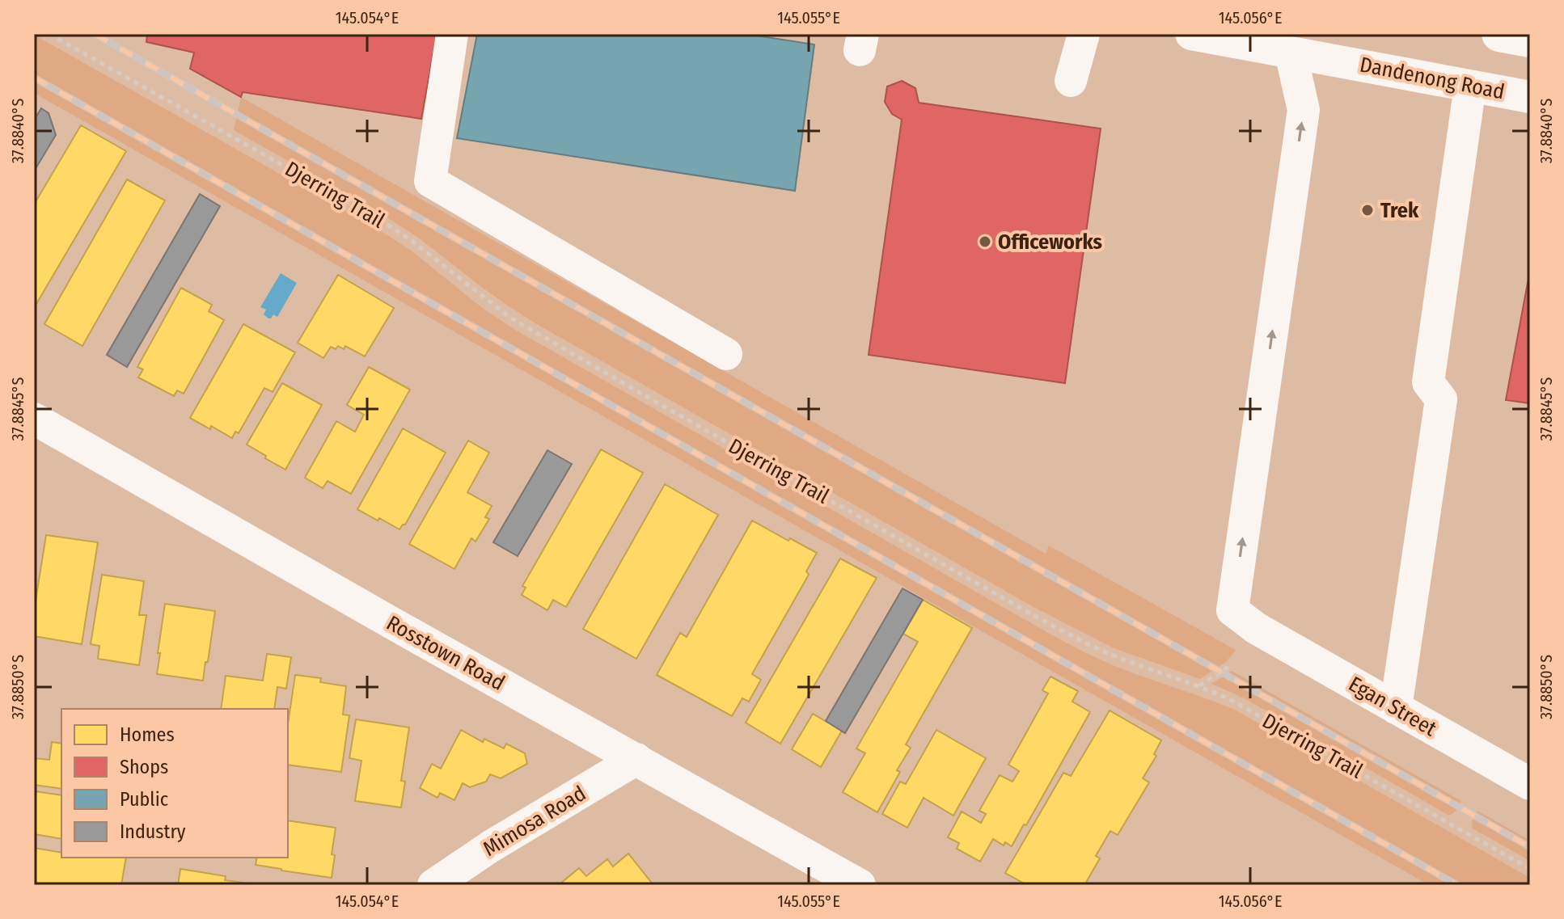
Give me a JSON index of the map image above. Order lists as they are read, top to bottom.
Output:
{
  "streets": {
    "street": [
      "Dandenong Road",
      "Rosstown Road",
      "Egan Street",
      "Mimosa Road"
    ],
    "path": ["Djerring Trail"]
  },
  "crossings": [
    ["Dandenong Road", "Egan Street"],
    ["Rosstown Road", "Mimosa Road"]
  ],
  "places": ["Trek", "Officeworks"],
  "legend": [
    "Homes",
    "Shops",
    "Public",
    "Industry"
  ],
  "coordinates": [
    "145.054°E",
    "145.055°E",
    "145.056°E",
    "37.8840°S",
    "37.8845°S",
    "37.8850°S"
  ]
}
